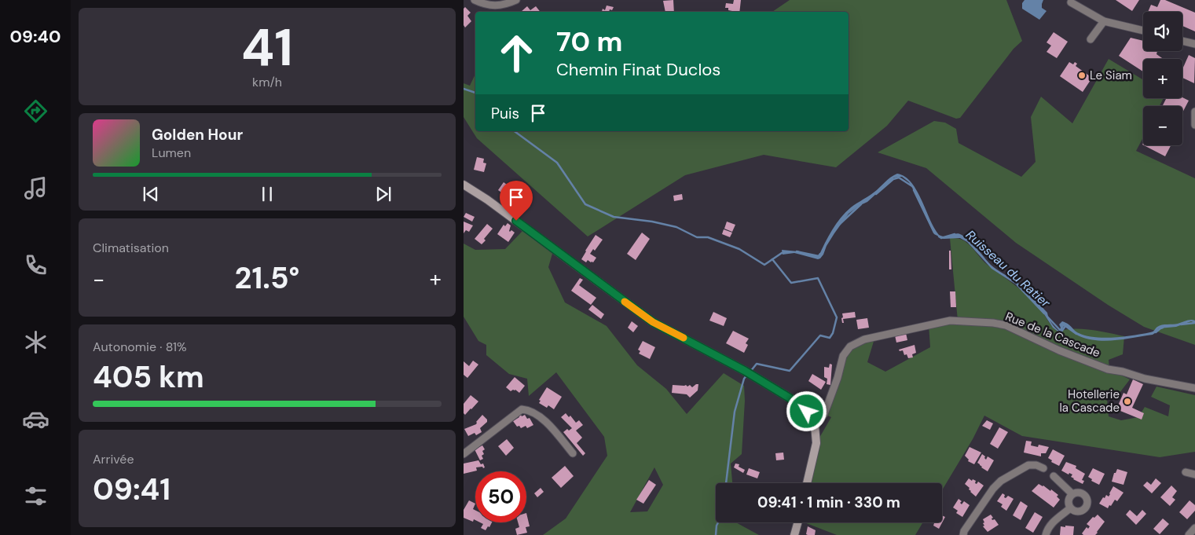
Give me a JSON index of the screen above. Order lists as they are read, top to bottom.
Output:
{
  "streets": {
    "street": ["Rue de la Cascade"]
  },
  "water": ["Ruisseau du Ratier"],
  "places": ["Le Siam", "Hotellerie la Cascade"],
  "page": {
    "tabs": "09:40",
    "tile": [
      ["41", "km/h"],
      "Climatisation",
      ["Autonomie · 81%", "405 km"],
      ["Arrivée", "09:41"]
    ],
    "map_buttons": ["+", "−"],
    "turn": ["70 m", "Chemin Finat Duclos"],
    "then": "Puis",
    "song": ["Golden Hour", "Lumen"],
    "heat": ["−", "21.5°", "+"],
    "limit": "50",
    "trip": "09:41 · 1 min · 330 m"
  }
}
